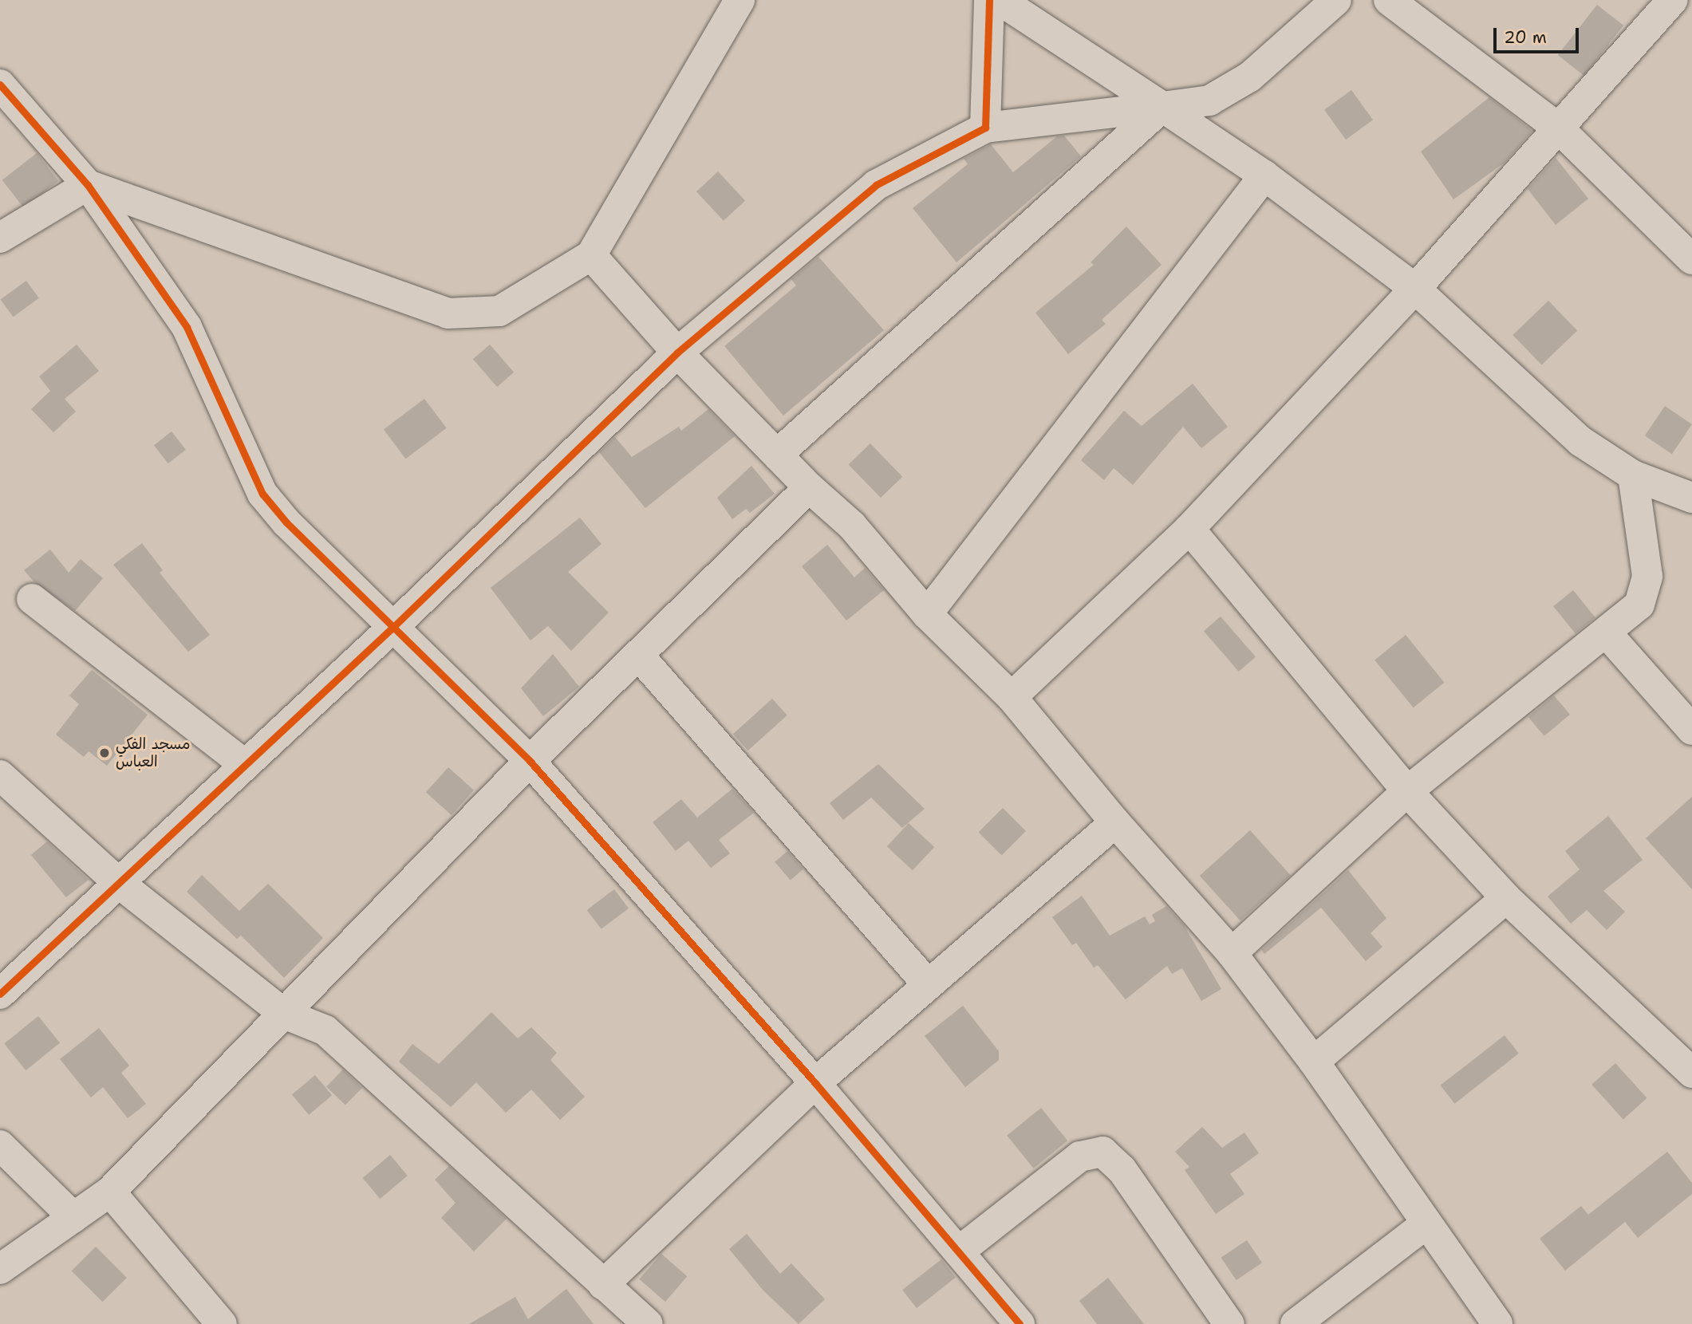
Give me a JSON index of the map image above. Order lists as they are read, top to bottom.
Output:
{
  "places": ["مسجد الفكي العباس"],
  "scale_bar": "20 m"
}
